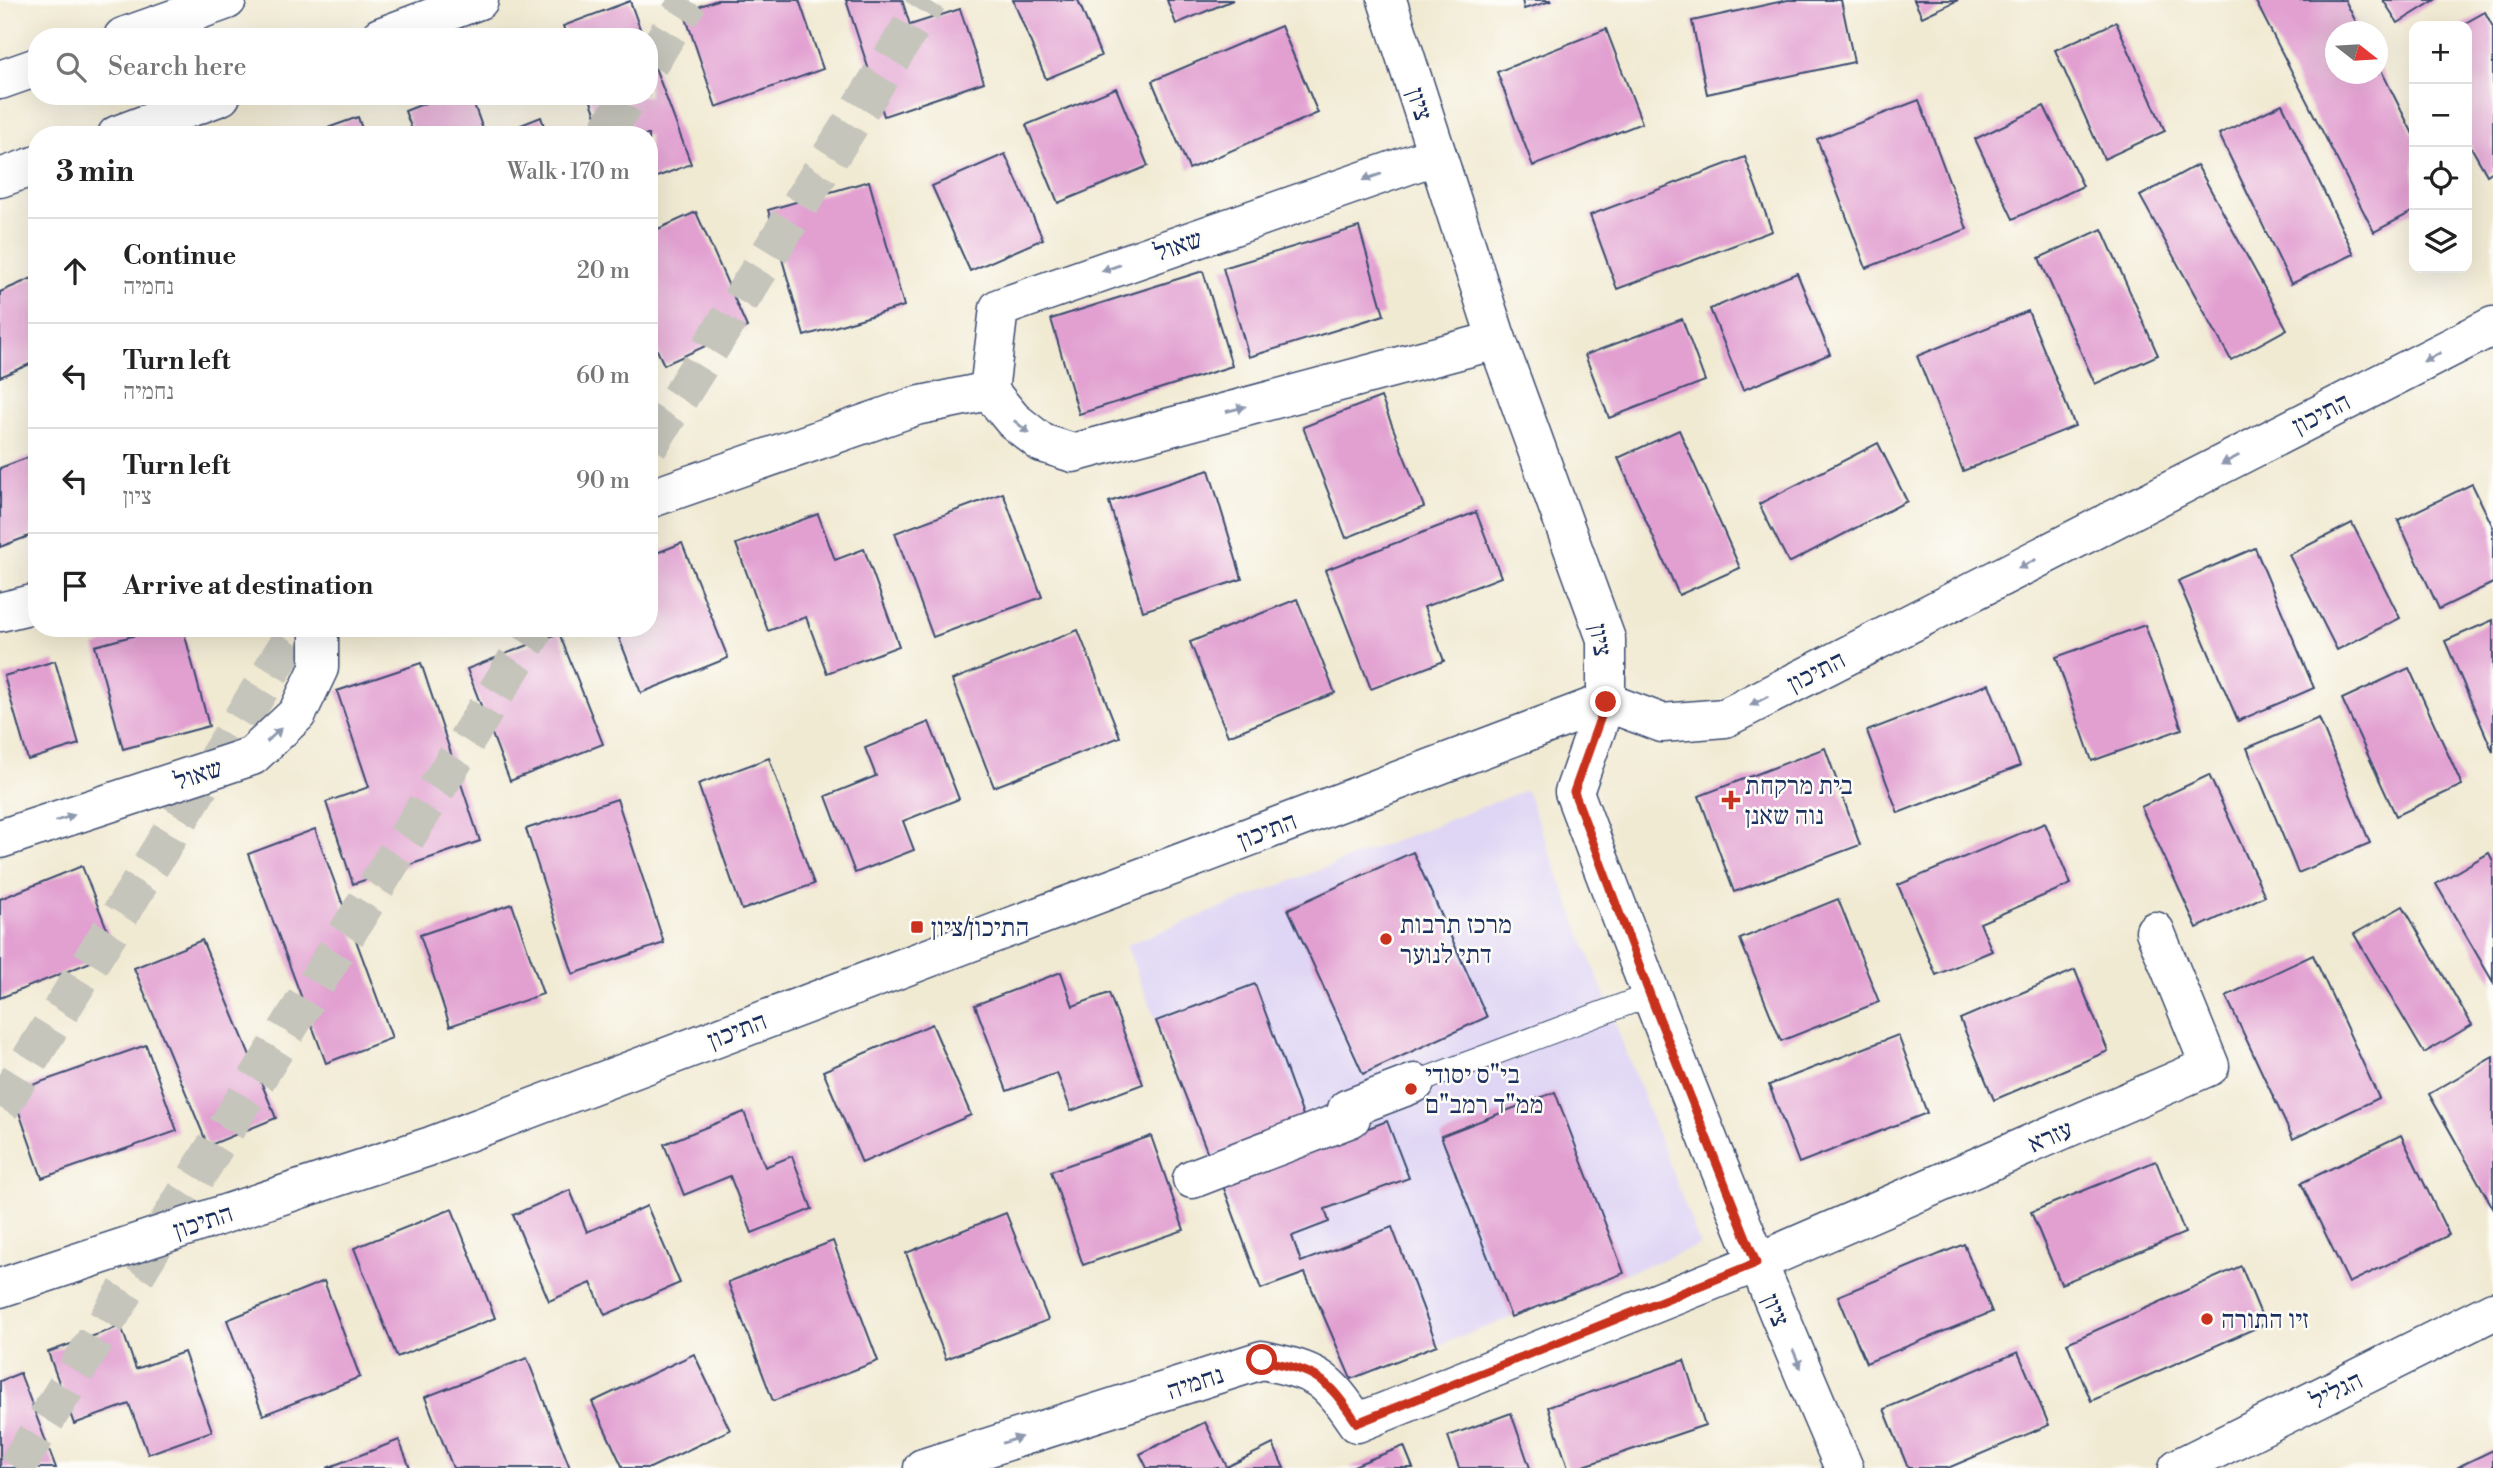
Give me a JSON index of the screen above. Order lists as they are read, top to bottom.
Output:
{
  "streets": {
    "street": [
      "ציון",
      "שאול",
      "התיכון",
      "עזרא",
      "נחמיה",
      "הגליל"
    ]
  },
  "crossings": [
    ["ציון", "שאול"],
    ["ציון", "התיכון"],
    ["ציון", "עזרא"],
    ["ציון", "נחמיה"],
    ["עזרא", "נחמיה"]
  ],
  "one_way": ["התיכון", "נחמיה"],
  "places": {
    "health": ["בית מרקחת נוה שאנן"],
    "transit": ["התיכון/ציון"],
    "other": ["מרכז תרבות דתי לנוער", "בי\"ס יסודי ממ\"ד רמב\"ם", "זיו התורה"]
  },
  "north": "right",
  "page": {
    "map_buttons": ["+", "−"],
    "search": "Search here",
    "heading": ["3 min", "Walk · 170 m"],
    "list": [
      ["Continue", "נחמיה", "20 m"],
      ["Turn left", "נחמיה", "60 m"],
      ["Turn left", "ציון", "90 m"],
      "Arrive at destination"
    ]
  }
}
